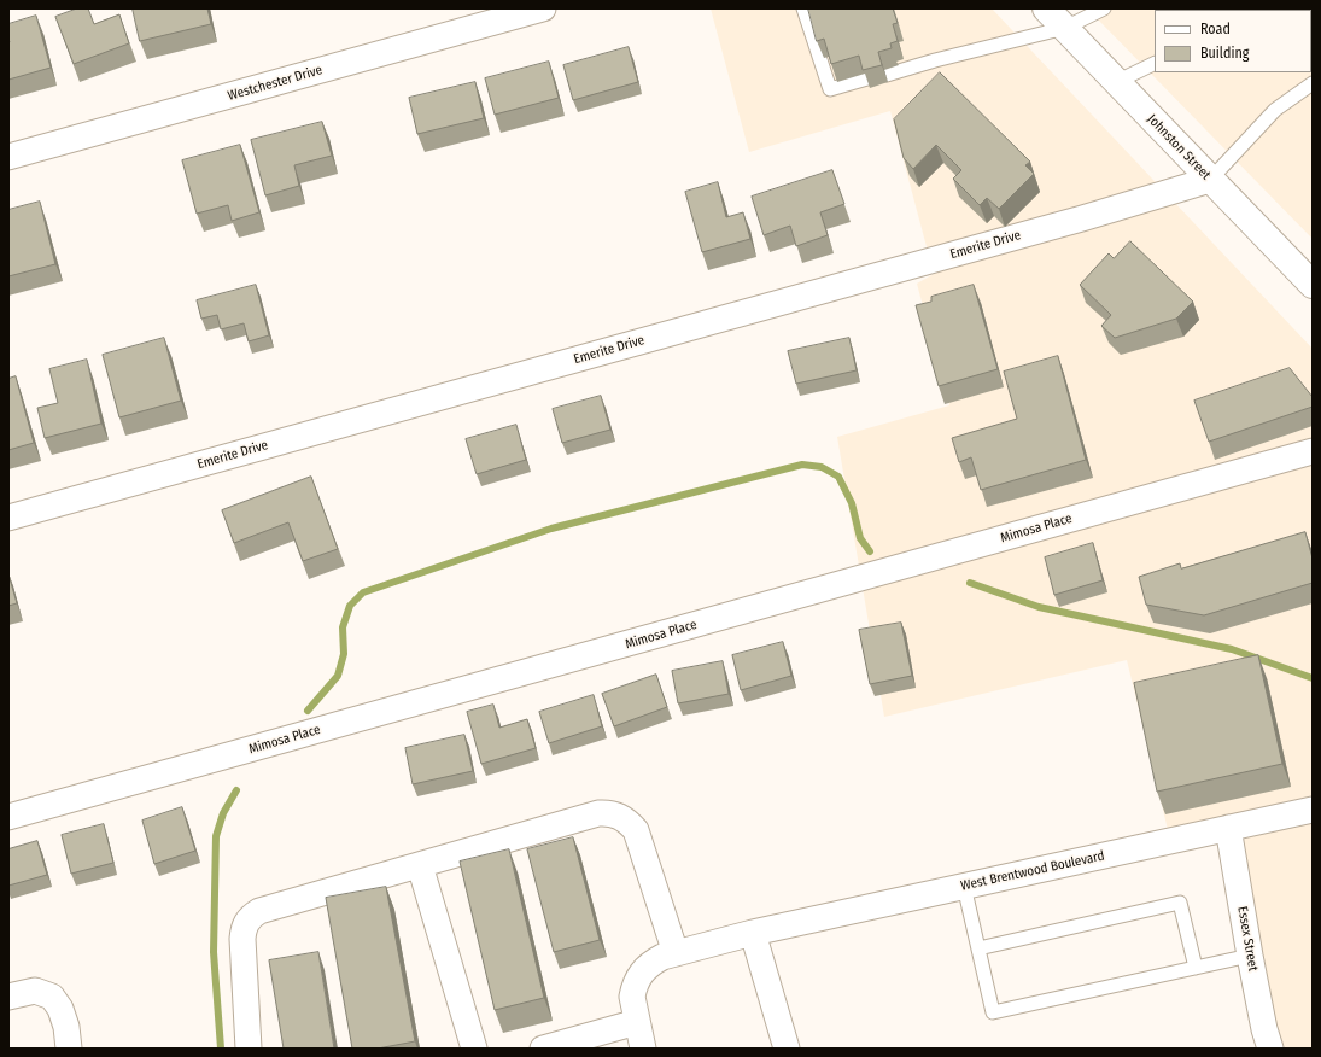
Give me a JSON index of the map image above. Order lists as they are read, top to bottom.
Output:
{
  "streets": {
    "main road": ["Johnston Street"],
    "street": [
      "Westchester Drive",
      "Emerite Drive",
      "Mimosa Place",
      "West Brentwood Boulevard",
      "Essex Street"
    ]
  },
  "crossings": [
    ["Johnston Street", "Emerite Drive"],
    ["West Brentwood Boulevard", "Essex Street"]
  ],
  "legend": ["Road", "Building"]
}
